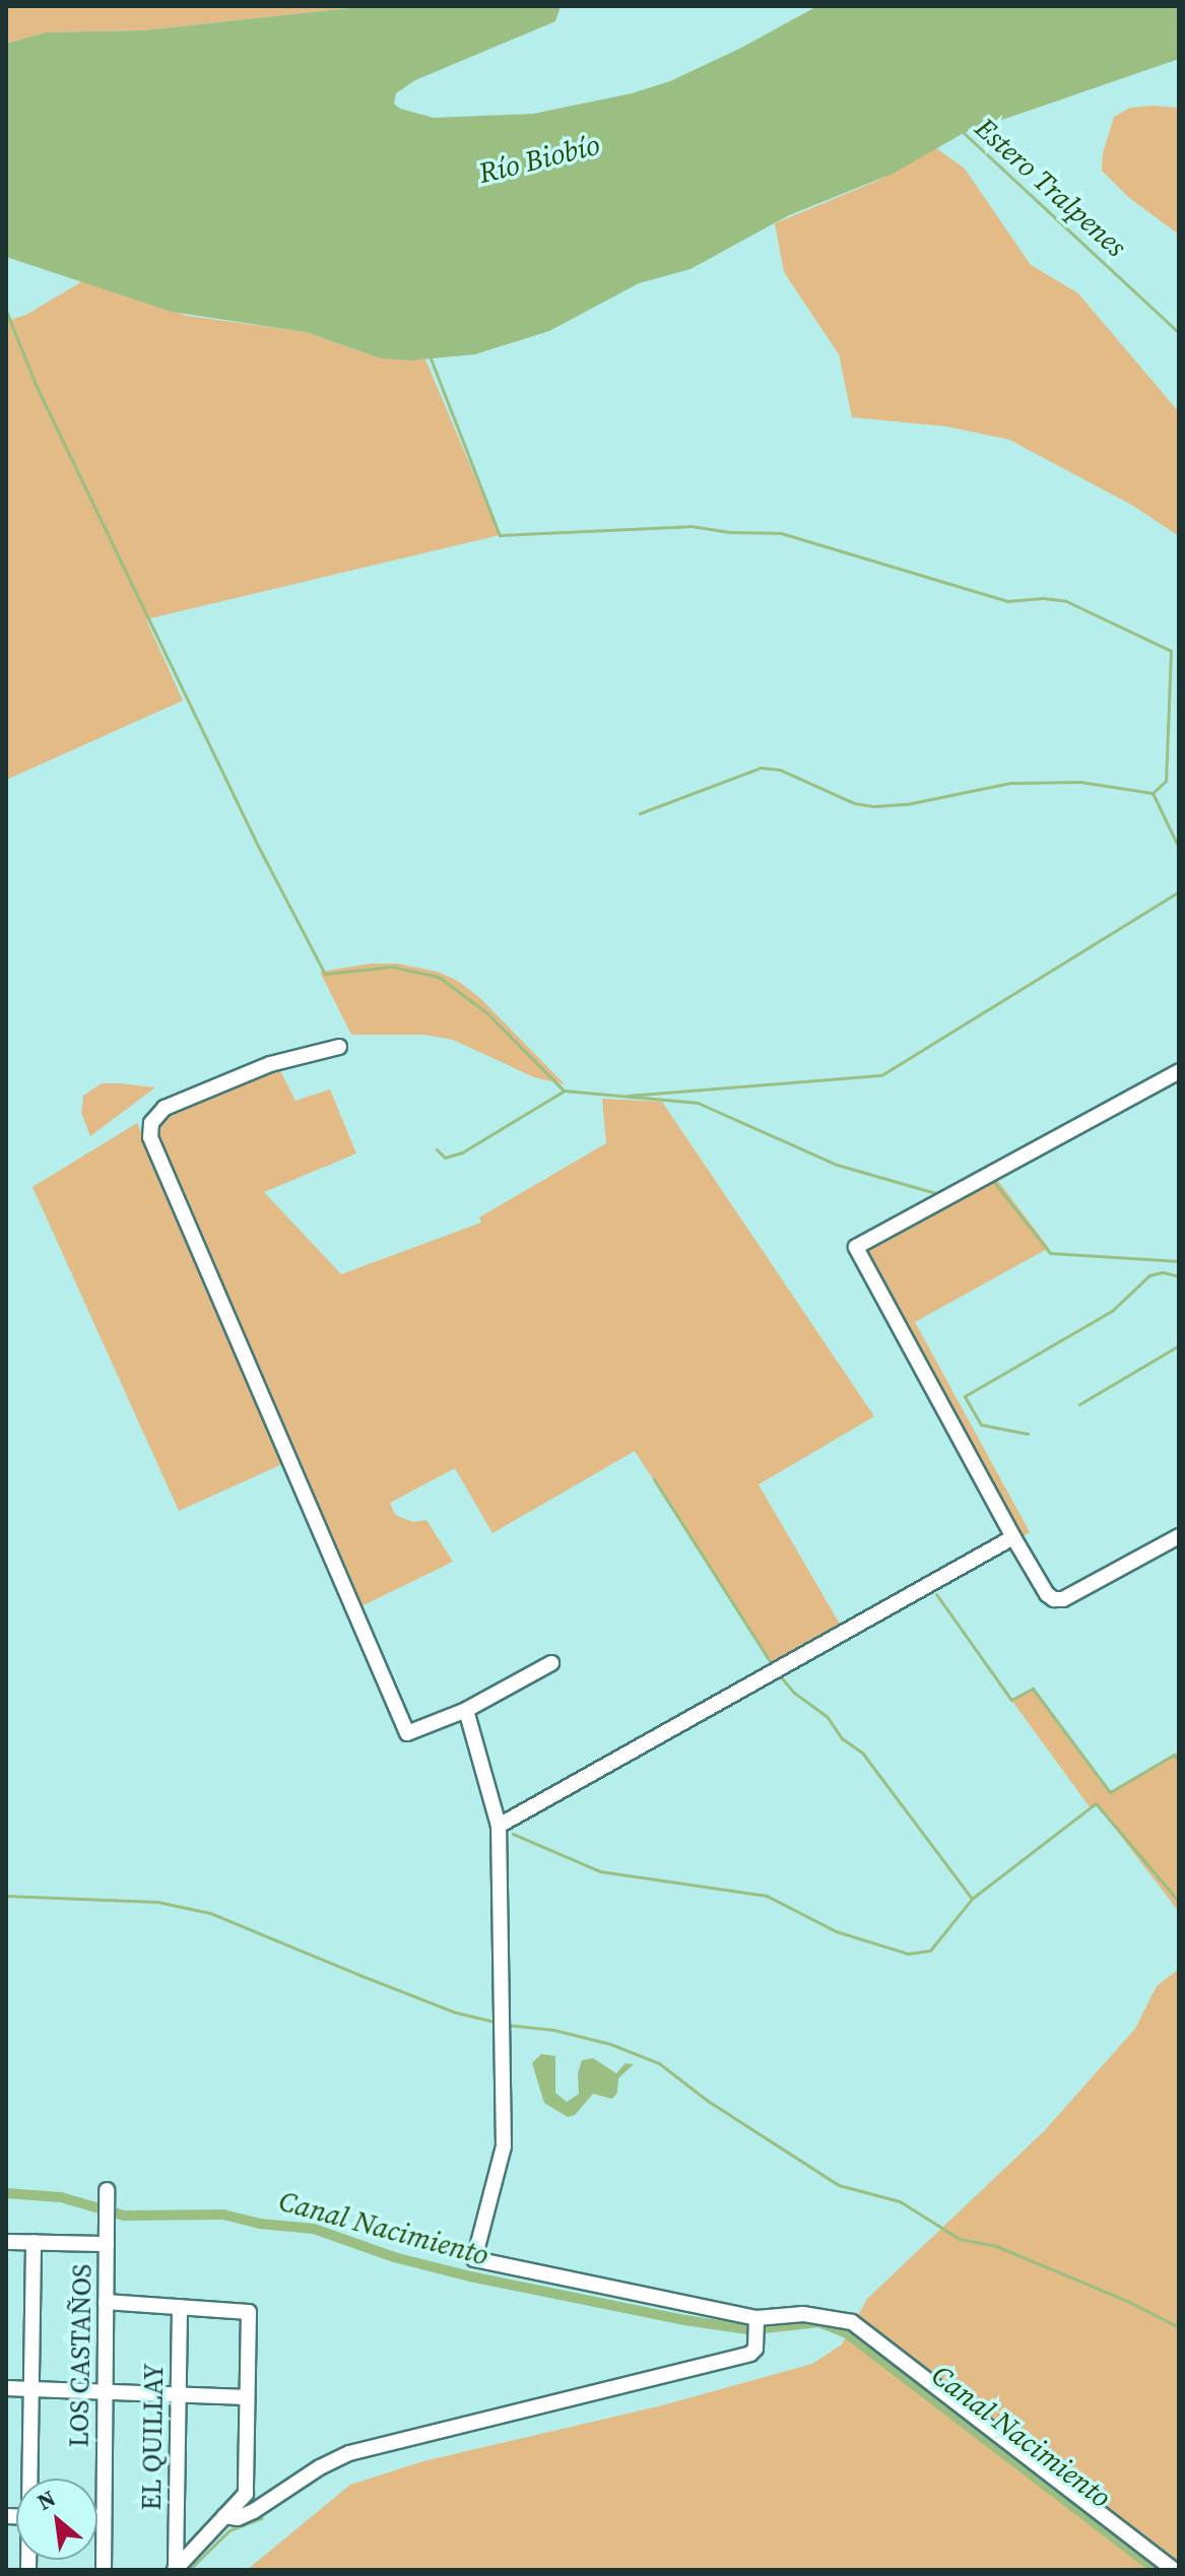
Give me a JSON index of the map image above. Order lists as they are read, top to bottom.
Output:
{
  "streets": {
    "street": ["LOS CASTAÑOS", "EL QUILLAY"]
  },
  "water": ["Río Biobío", "Estero Tralpenes", "Canal Nacimiento"],
  "north": "top left"
}
